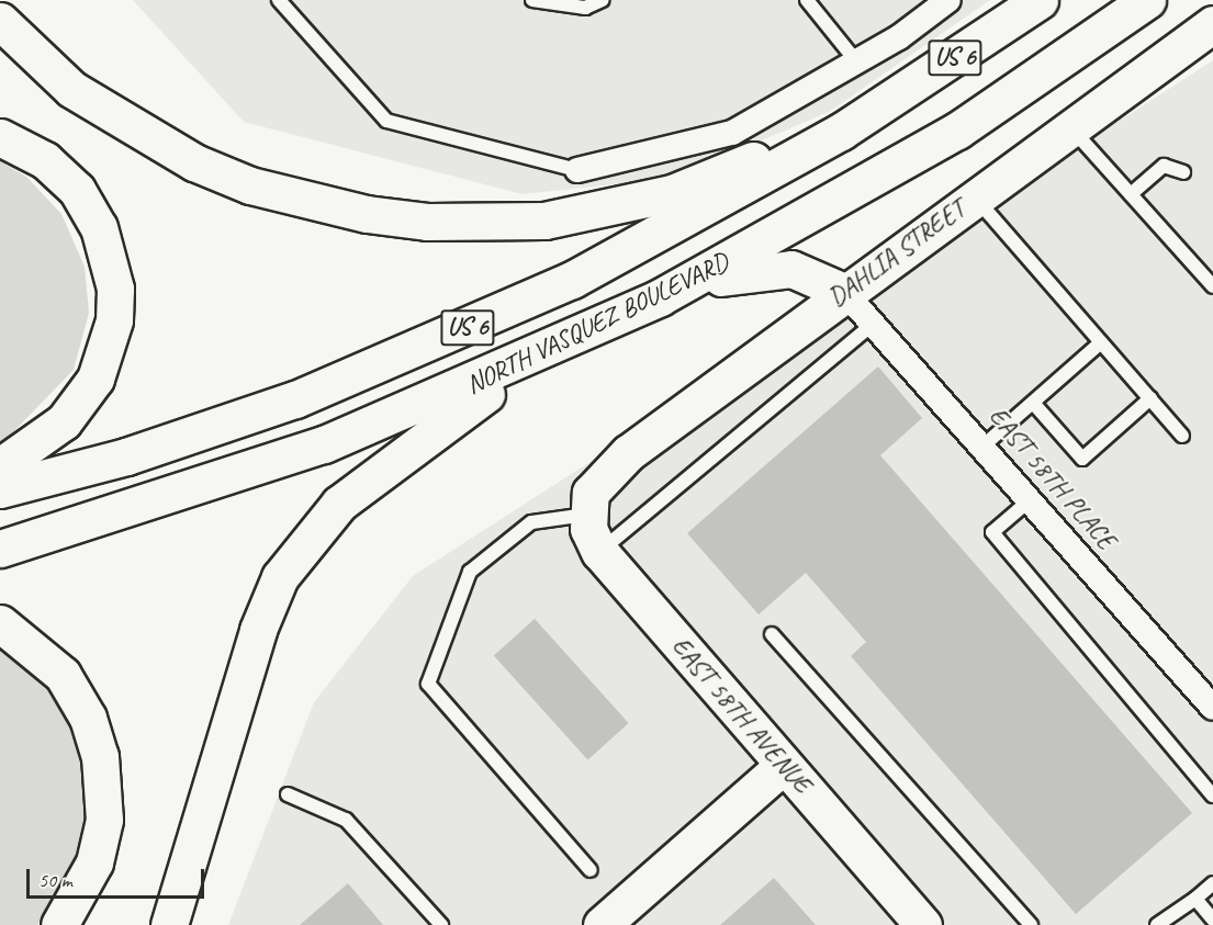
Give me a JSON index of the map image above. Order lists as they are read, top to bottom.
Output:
{
  "streets": {
    "main road": [
      "US 6",
      "DAHLIA STREET",
      "NORTH VASQUEZ BOULEVARD",
      "EAST 58TH AVENUE"
    ],
    "street": ["EAST 58TH PLACE"]
  },
  "crossings": [
    ["DAHLIA STREET", "EAST 58TH PLACE"],
    ["DAHLIA STREET", "EAST 58TH AVENUE"]
  ],
  "scale_bar": "50 m"
}
